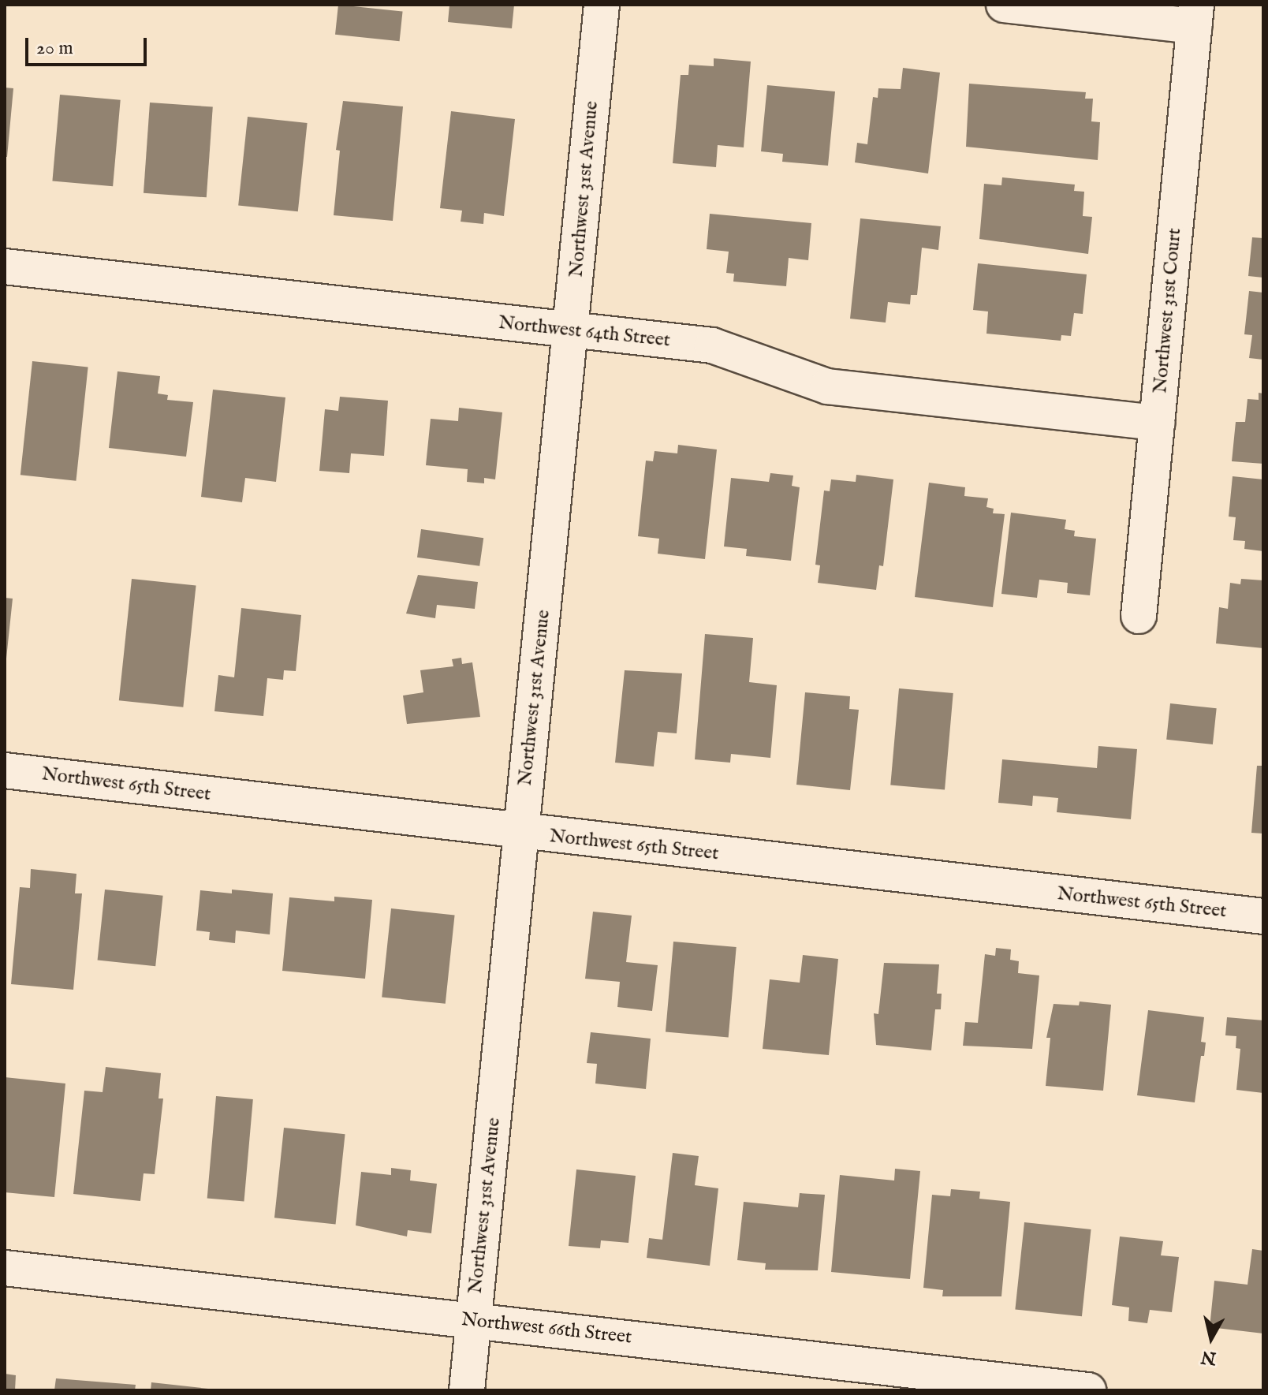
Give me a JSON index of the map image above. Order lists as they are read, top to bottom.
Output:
{
  "streets": {
    "street": [
      "Northwest 31st Avenue",
      "Northwest 31st Court",
      "Northwest 64th Street",
      "Northwest 65th Street",
      "Northwest 66th Street"
    ]
  },
  "crossings": [
    ["Northwest 31st Avenue", "Northwest 64th Street"],
    ["Northwest 31st Avenue", "Northwest 65th Street"],
    ["Northwest 31st Avenue", "Northwest 66th Street"],
    ["Northwest 31st Court", "Northwest 64th Street"]
  ],
  "scale_bar": "20 m",
  "north": "bottom"
}
